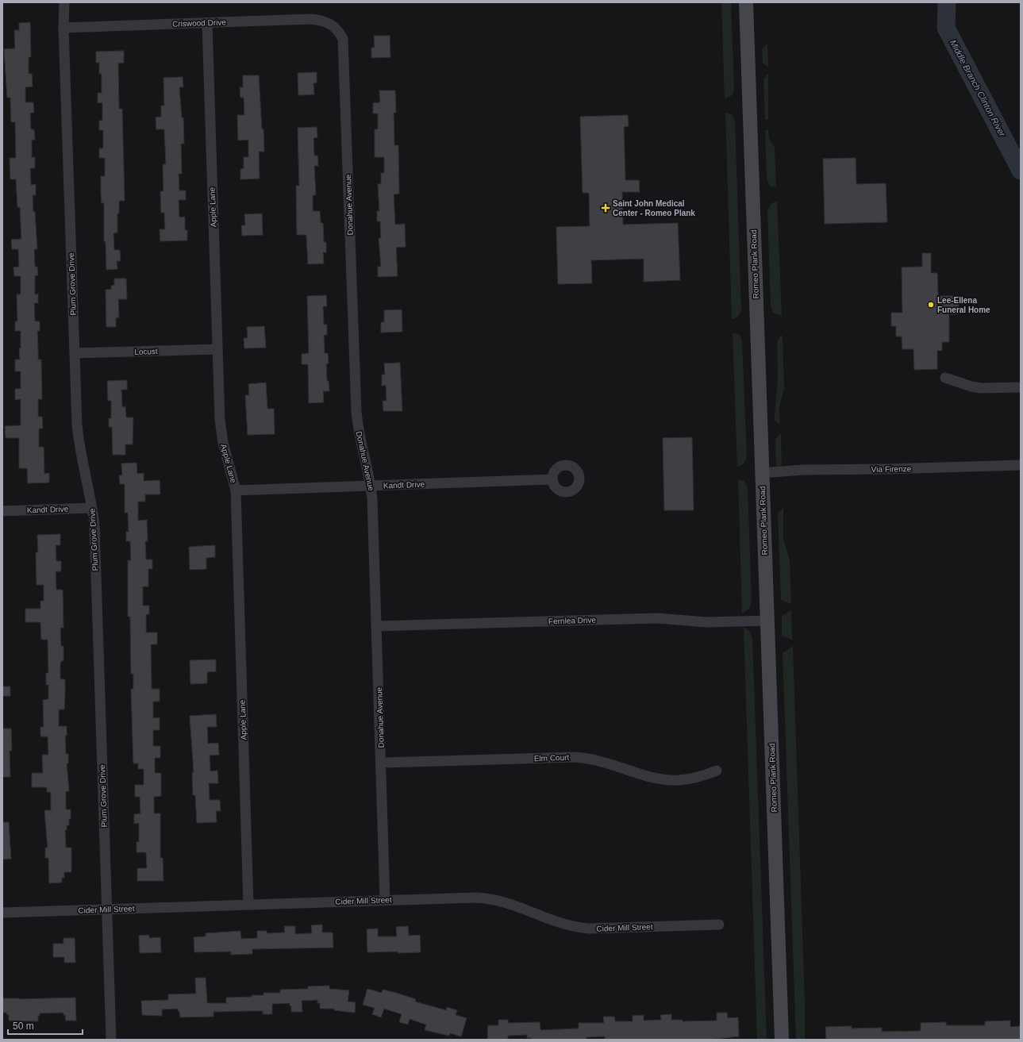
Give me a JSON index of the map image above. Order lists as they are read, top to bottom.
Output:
{
  "streets": {
    "main road": ["Romeo Plank Road"],
    "street": [
      "Criswood Drive",
      "Donahue Avenue",
      "Apple Lane",
      "Plum Grove Drive",
      "Locust",
      "Via Firenze",
      "Kandt Drive",
      "Fernlea Drive",
      "Elm Court",
      "Cider Mill Street"
    ]
  },
  "crossings": [
    ["Criswood Drive", "Donahue Avenue"],
    ["Criswood Drive", "Apple Lane"],
    ["Criswood Drive", "Plum Grove Drive"],
    ["Donahue Avenue", "Kandt Drive"],
    ["Donahue Avenue", "Fernlea Drive"],
    ["Donahue Avenue", "Elm Court"],
    ["Donahue Avenue", "Cider Mill Street"],
    ["Apple Lane", "Locust"],
    ["Apple Lane", "Kandt Drive"],
    ["Apple Lane", "Cider Mill Street"],
    ["Romeo Plank Road", "Via Firenze"],
    ["Romeo Plank Road", "Fernlea Drive"],
    ["Plum Grove Drive", "Locust"],
    ["Plum Grove Drive", "Kandt Drive"],
    ["Plum Grove Drive", "Cider Mill Street"]
  ],
  "water": ["Middle Branch Clinton River"],
  "places": {
    "health": ["Saint John Medical Center - Romeo Plank"],
    "other": ["Lee-Ellena Funeral Home"]
  },
  "scale_bar": "50 m"
}
